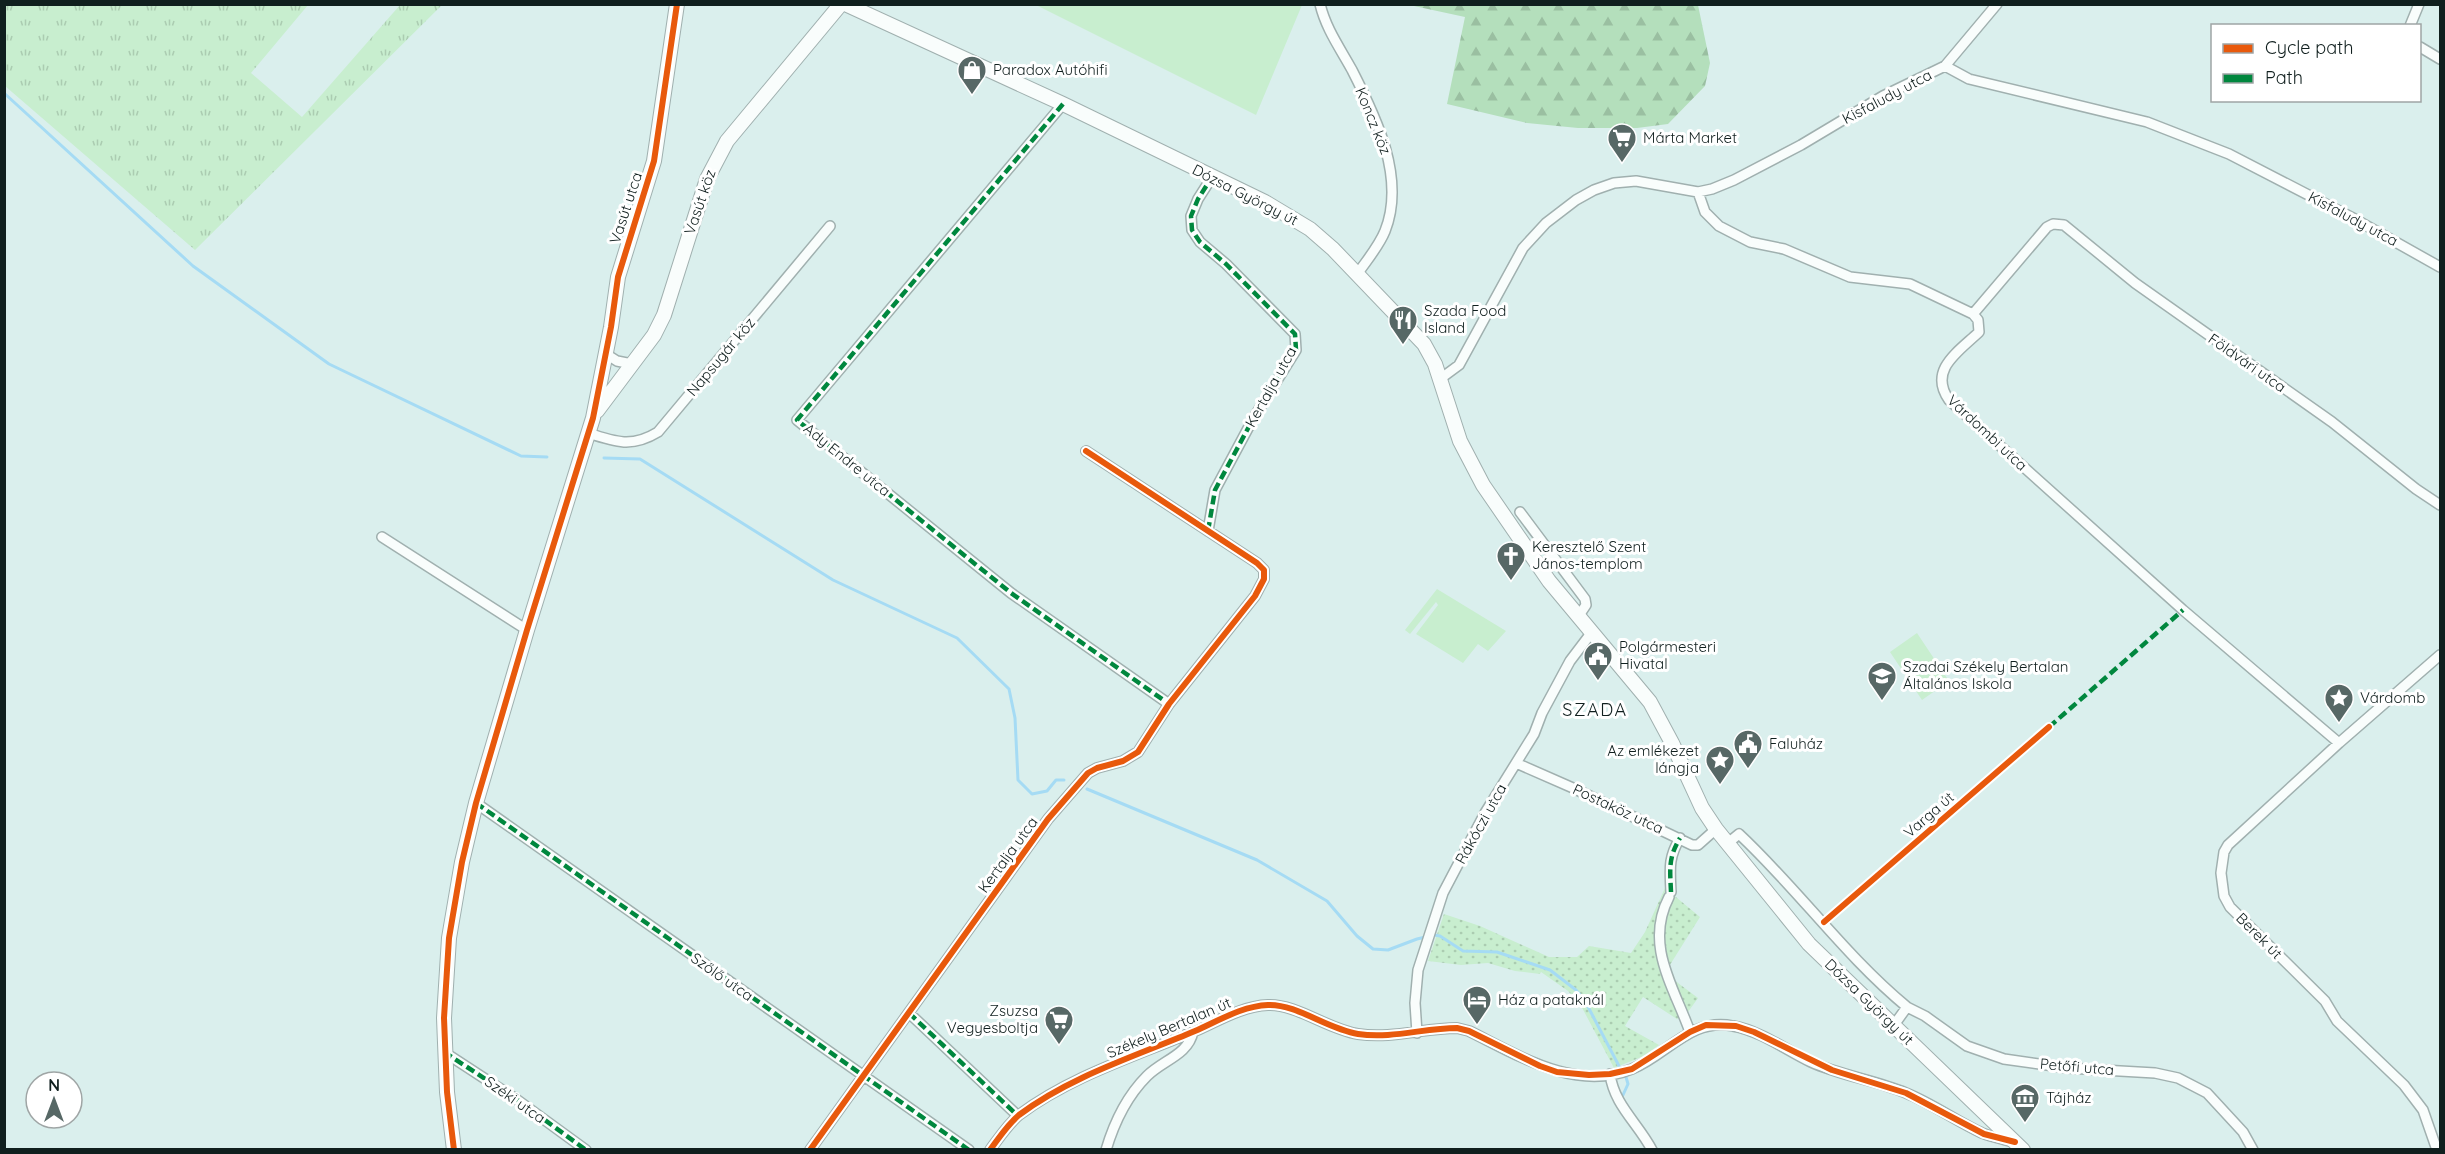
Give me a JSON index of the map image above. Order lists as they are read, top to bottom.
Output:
{
  "streets": {
    "main road": ["Dózsa György út", "Vasút köz", "Vasút utca"],
    "street": [
      "Kisfaludy utca",
      "Koncz köz",
      "Napsugár köz",
      "Földvári utca",
      "Kertalja utca",
      "Várdombi utca",
      "Ady Endre utca",
      "Postaköz utca",
      "Rákóczi utca",
      "Berek út",
      "Szőlő utca",
      "Székely Bertalan út",
      "Petőfi utca",
      "Széki utca"
    ],
    "cycle path": ["Varga út"]
  },
  "crossings": [
    ["Kisfaludy utca", "Dózsa György út"],
    ["Koncz köz", "Dózsa György út"],
    ["Dózsa György út", "Vasút köz"],
    ["Dózsa György út", "Kertalja utca"],
    ["Dózsa György út", "Ady Endre utca"],
    ["Dózsa György út", "Postaköz utca"],
    ["Dózsa György út", "Rákóczi utca"],
    ["Dózsa György út", "Székely Bertalan út"],
    ["Dózsa György út", "Petőfi utca"],
    ["Vasút köz", "Vasút utca"],
    ["Vasút utca", "Napsugár köz"],
    ["Vasút utca", "Szőlő utca"],
    ["Vasút utca", "Széki utca"],
    ["Földvári utca", "Várdombi utca"],
    ["Kertalja utca", "Ady Endre utca"],
    ["Kertalja utca", "Szőlő utca"],
    ["Várdombi utca", "Berek út"],
    ["Postaköz utca", "Rákóczi utca"],
    ["Rákóczi utca", "Székely Bertalan út"]
  ],
  "districts": ["SZADA"],
  "places": {
    "shop": ["Paradox Autóhifi"],
    "supermarket": ["Márta Market", "Zsuzsa Vegyesboltja"],
    "restaurant": ["Szada Food Island"],
    "church": ["Keresztelő Szent János-templom"],
    "public building": ["Polgármesteri Hivatal", "Faluház"],
    "school or university": ["Szadai Székely Bertalan Általános Iskola"],
    "place": ["Várdomb", "Az emlékezet lángja"],
    "hotel": ["Ház a pataknál"],
    "museum": ["Tájház"]
  },
  "legend": ["Cycle path", "Path"],
  "north": "top"
}
